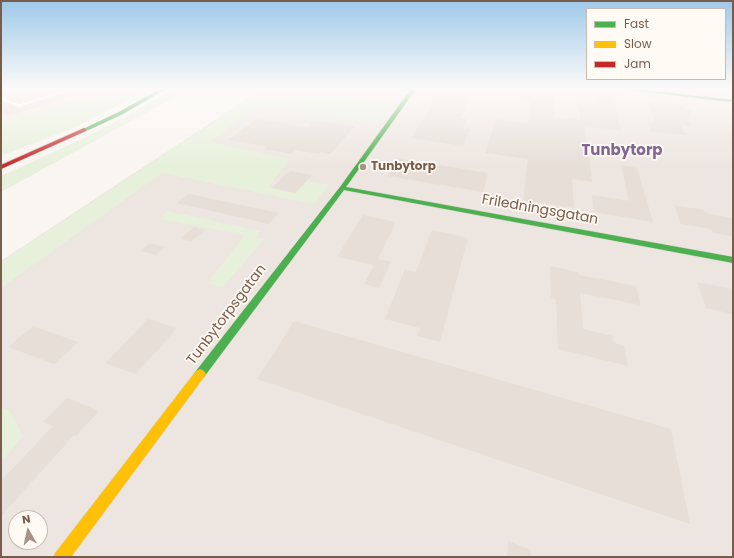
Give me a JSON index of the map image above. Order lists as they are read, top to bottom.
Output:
{
  "streets": {
    "street": ["Friledningsgatan", "Tunbytorpsgatan"]
  },
  "crossings": [
    ["Friledningsgatan", "Tunbytorpsgatan"]
  ],
  "districts": ["Tunbytorp"],
  "places": ["Tunbytorp"],
  "legend": ["Fast", "Slow", "Jam"],
  "north": "top"
}
